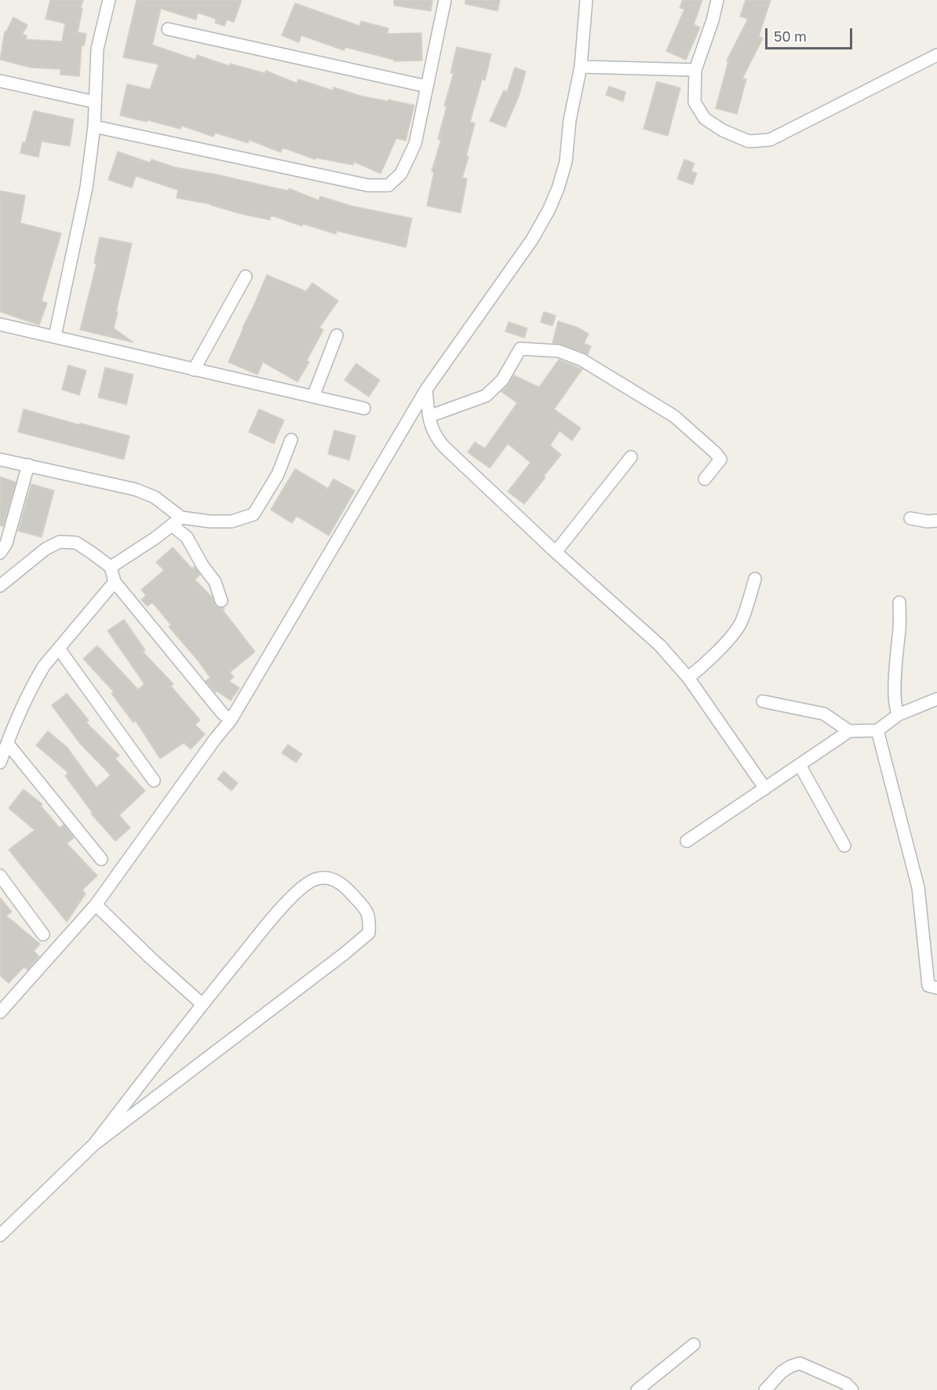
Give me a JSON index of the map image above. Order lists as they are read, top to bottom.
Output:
{
  "scale_bar": "50 m"
}
